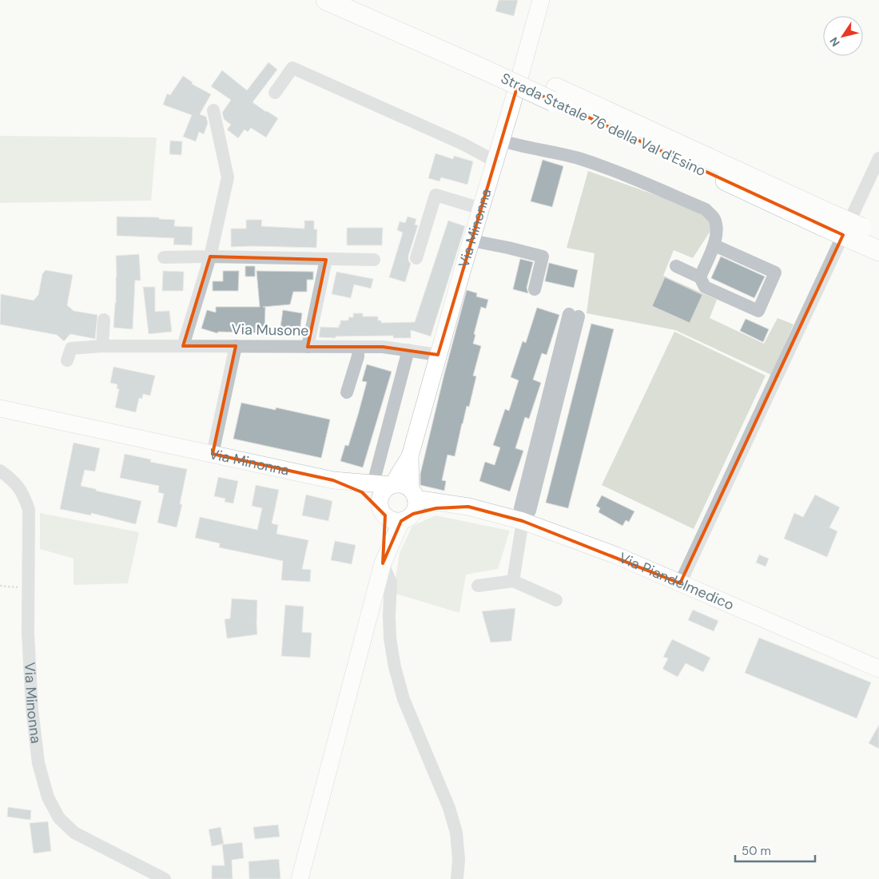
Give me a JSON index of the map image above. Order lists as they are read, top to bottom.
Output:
{
  "streets": {
    "highway": ["Strada Statale 76 della Val d'Esino"],
    "main road": ["Via Minonna", "Via Piandelmedico"],
    "street": ["Via Musone"]
  },
  "crossings": [
    ["Via Minonna", "Via Musone"],
    ["Via Minonna", "Via Piandelmedico"]
  ],
  "scale_bar": "50 m",
  "north": "bottom left"
}
